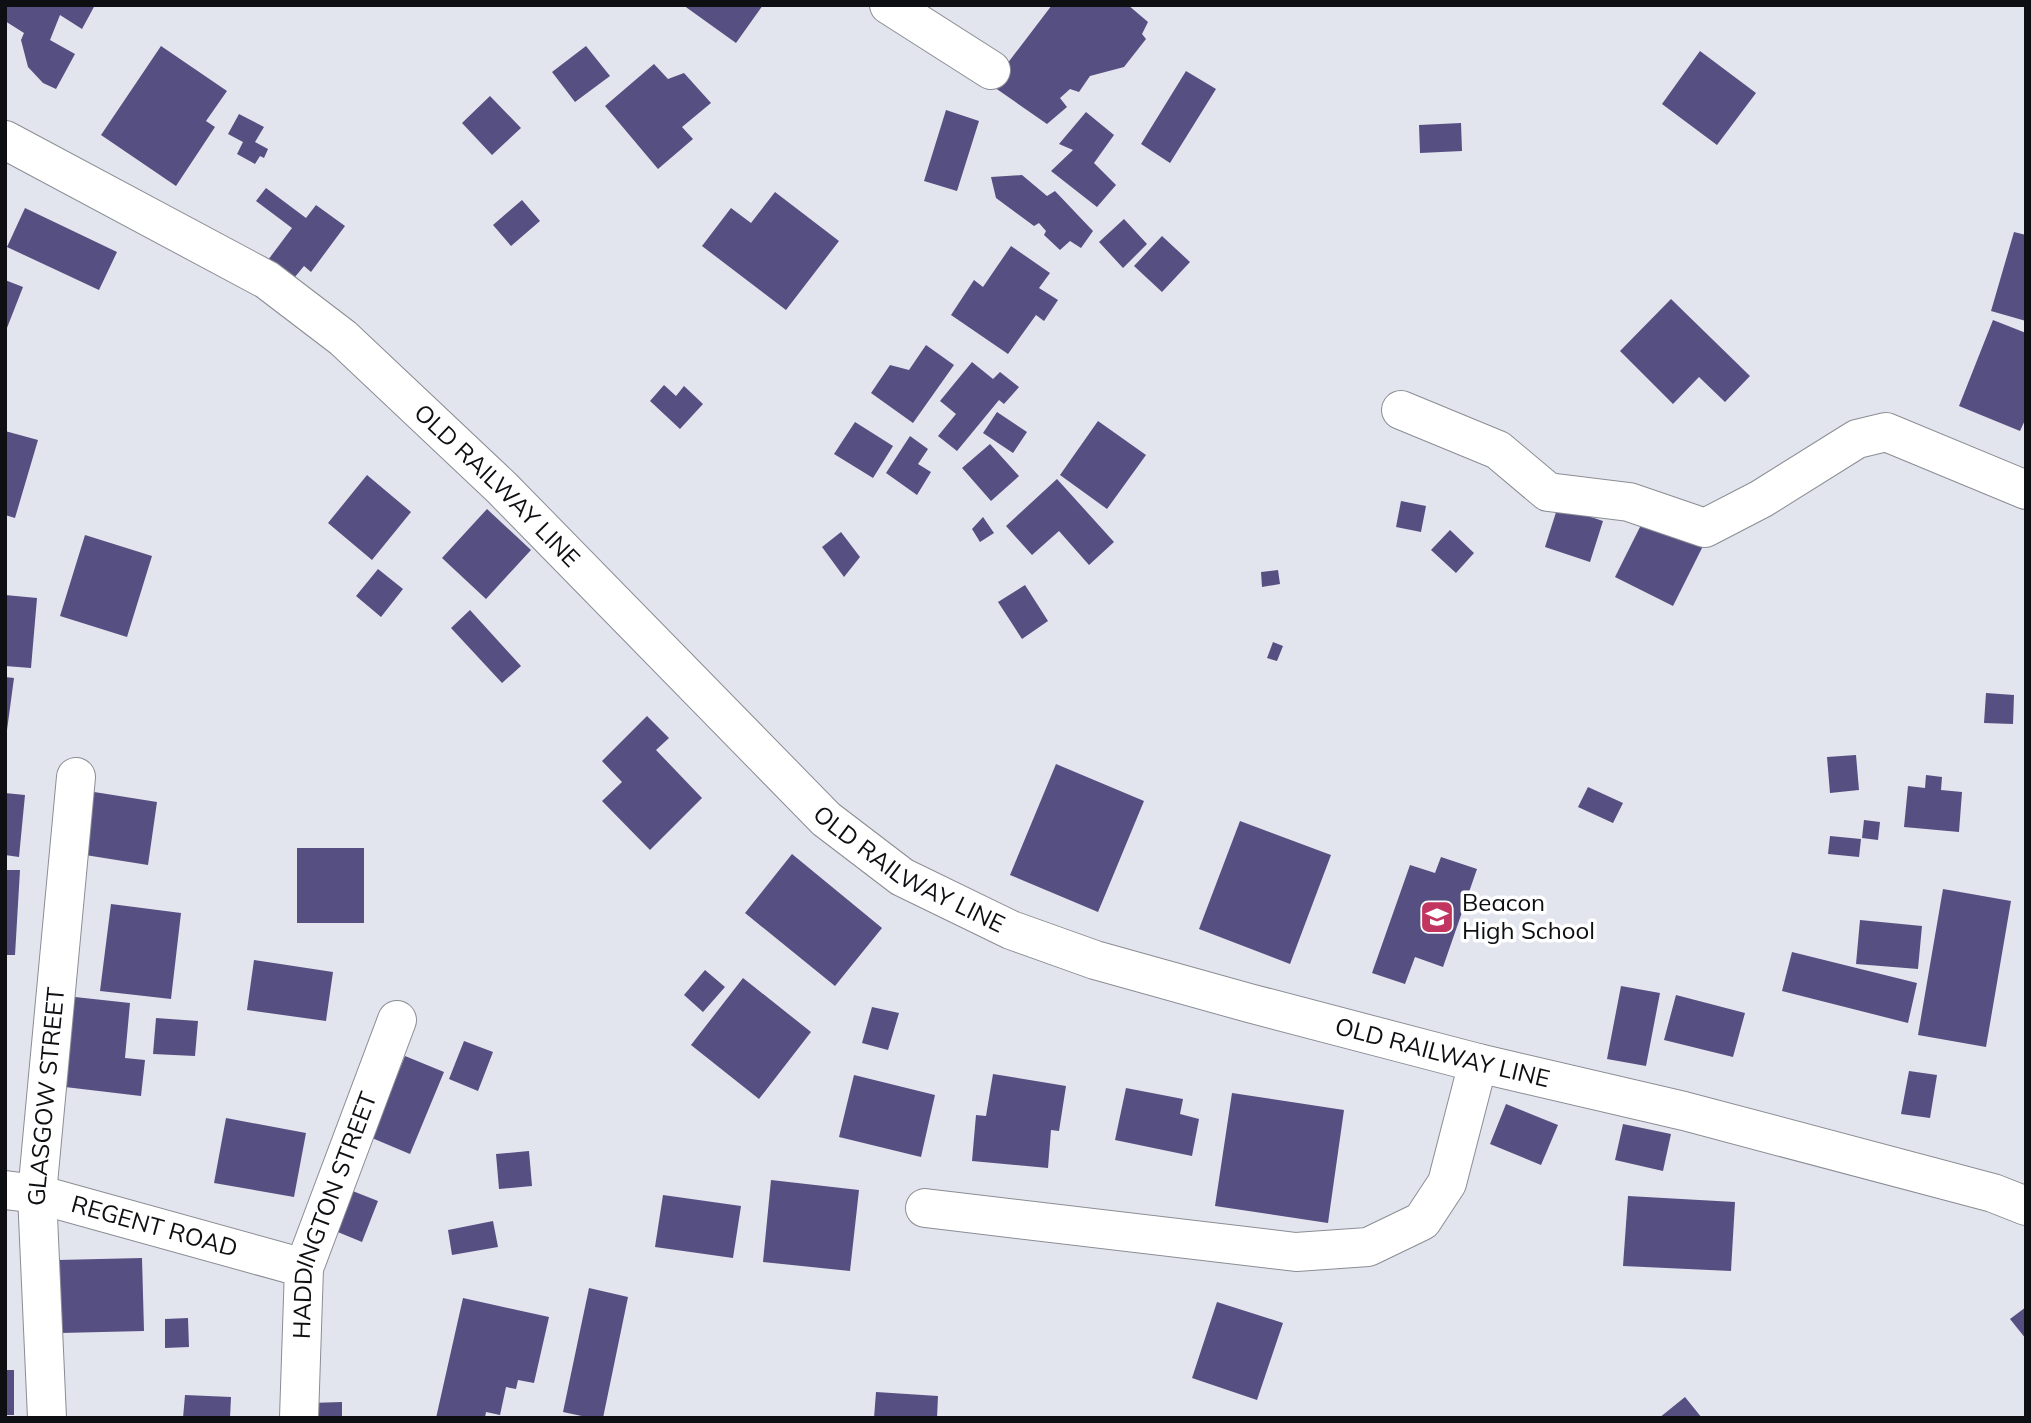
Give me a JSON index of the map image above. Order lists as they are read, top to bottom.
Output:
{
  "streets": {
    "street": [
      "OLD RAILWAY LINE",
      "GLASGOW STREET",
      "HADDINGTON STREET",
      "REGENT ROAD"
    ]
  },
  "crossings": [
    ["GLASGOW STREET", "REGENT ROAD"],
    ["HADDINGTON STREET", "REGENT ROAD"]
  ],
  "places": {
    "school or university": ["Beacon High School"]
  }
}
